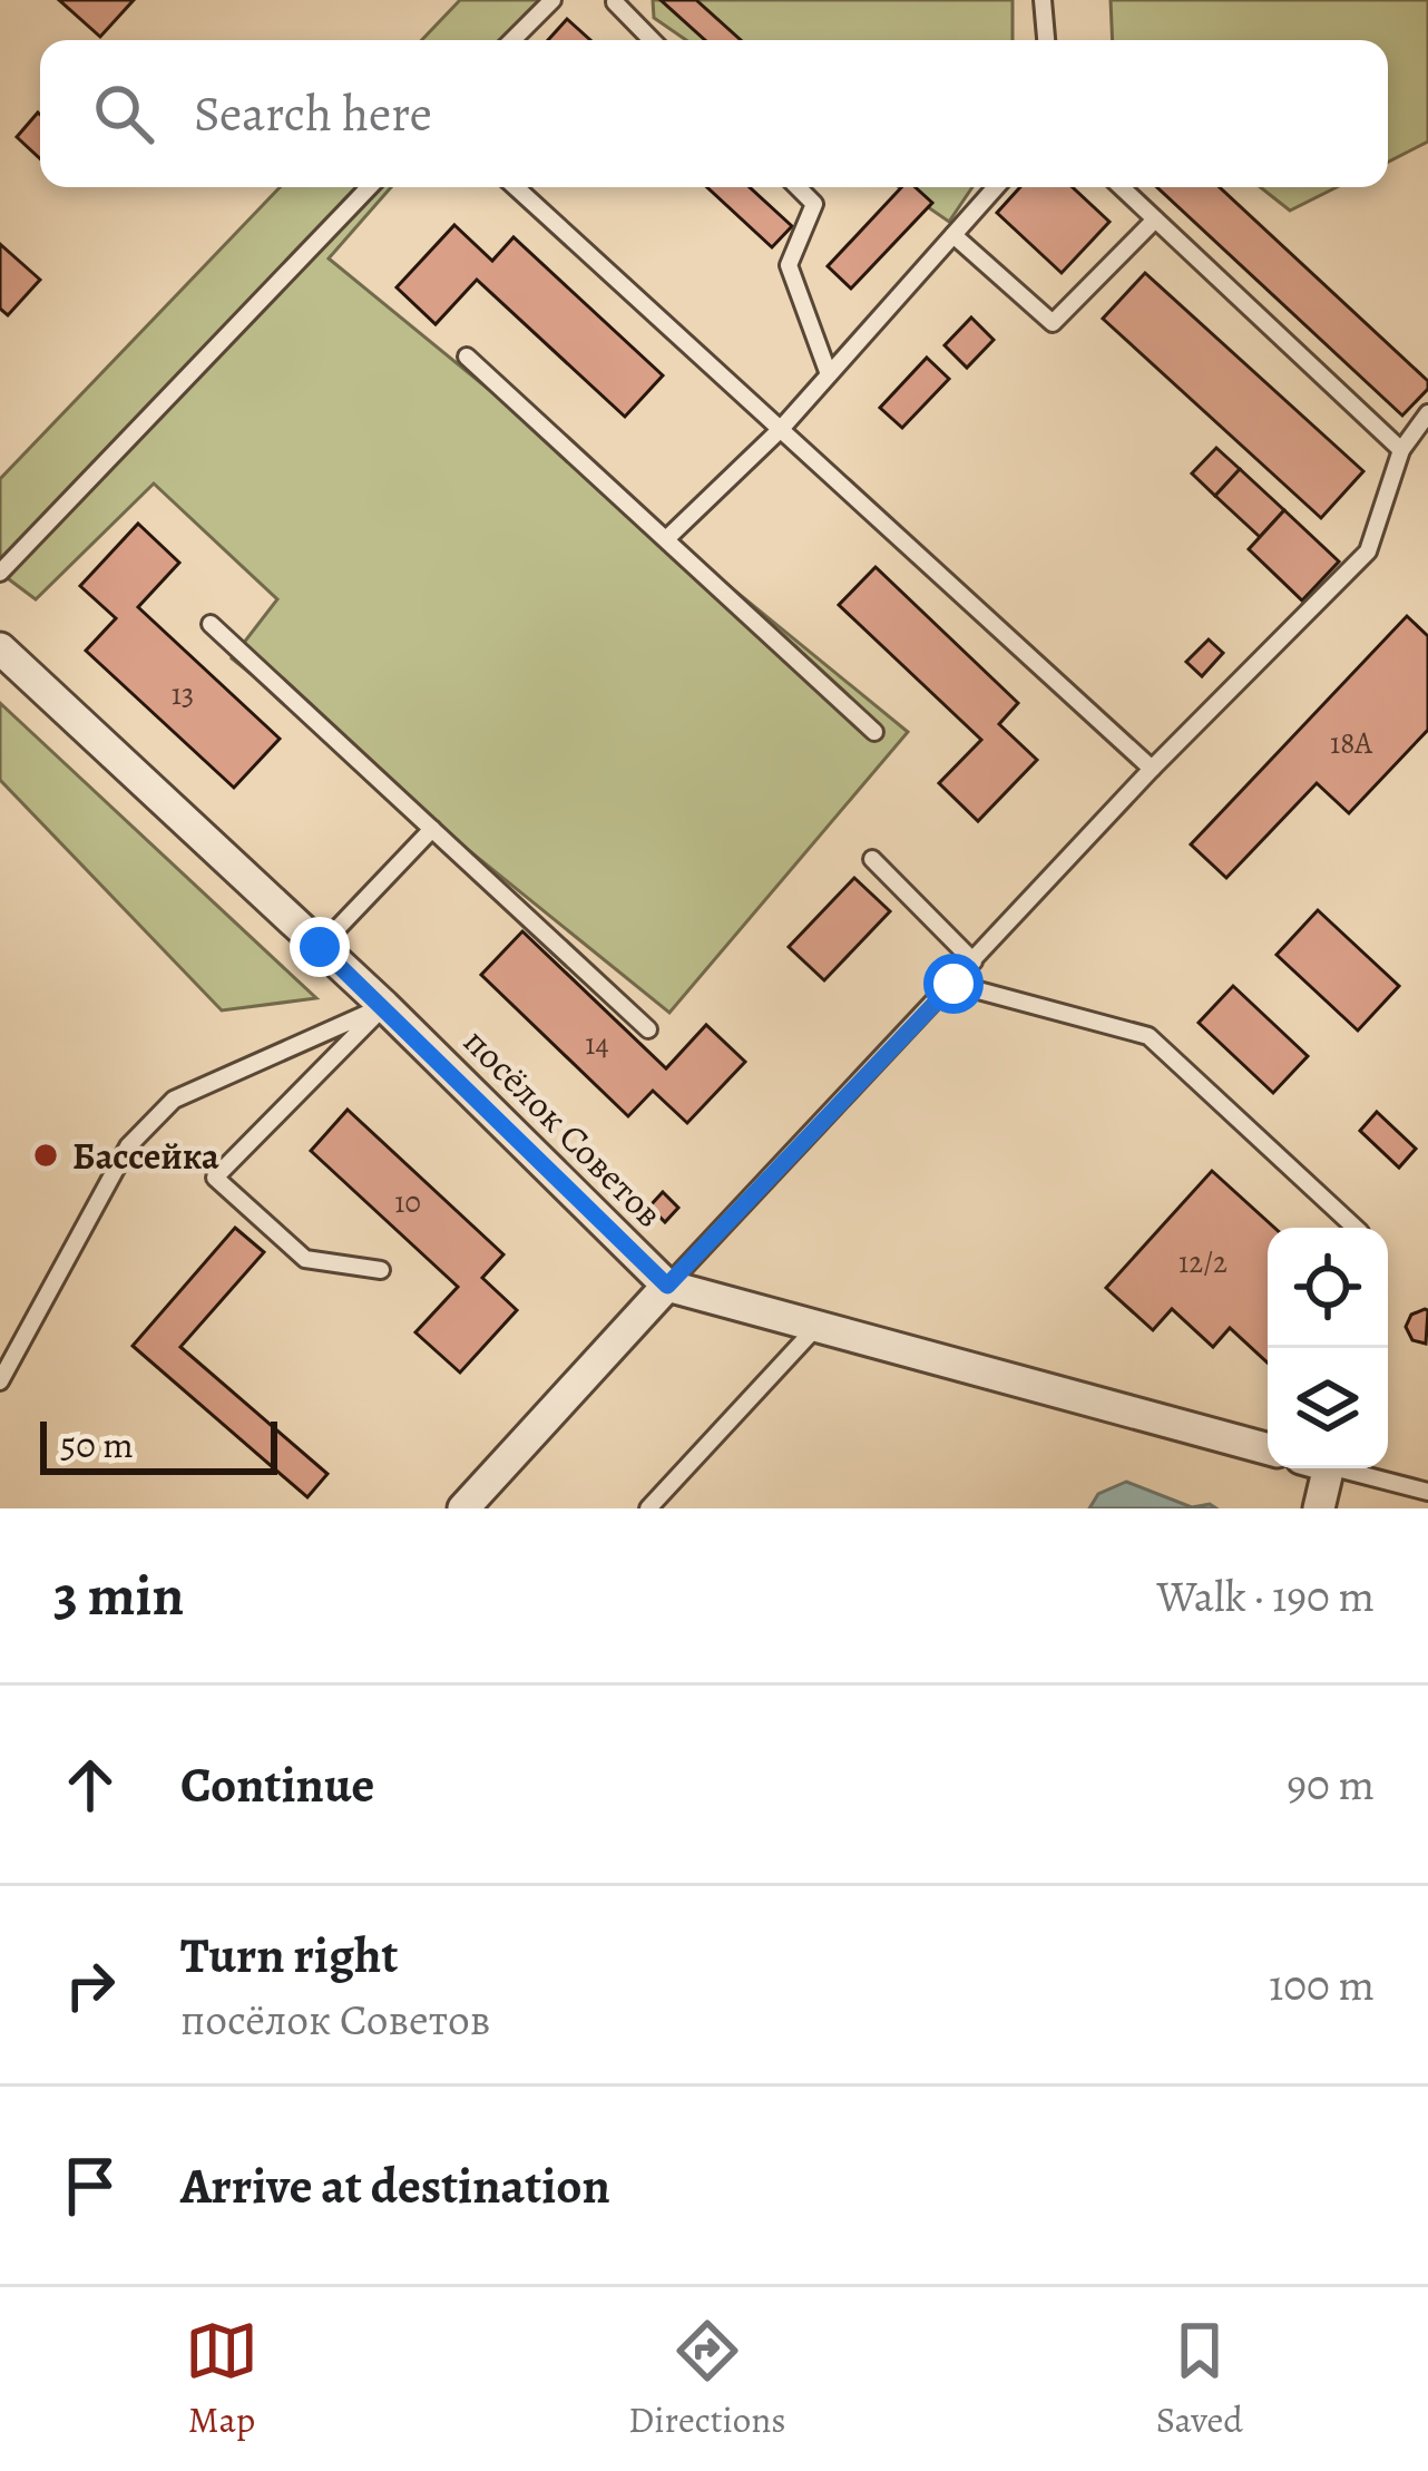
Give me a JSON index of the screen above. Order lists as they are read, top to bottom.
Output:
{
  "streets": {
    "street": ["посёлок Советов"]
  },
  "places": ["Бассейка"],
  "house_numbers": [
    "13",
    "18А",
    "14",
    "10",
    "12/2"
  ],
  "scale_bar": "50 m",
  "page": {
    "search": "Search here",
    "scale": "50 m",
    "heading": ["3 min", "Walk · 190 m"],
    "list": [
      ["Continue", "90 m"],
      ["Turn right", "посёлок Советов", "100 m"],
      "Arrive at destination"
    ],
    "nav": ["Map", "Directions", "Saved"]
  }
}
